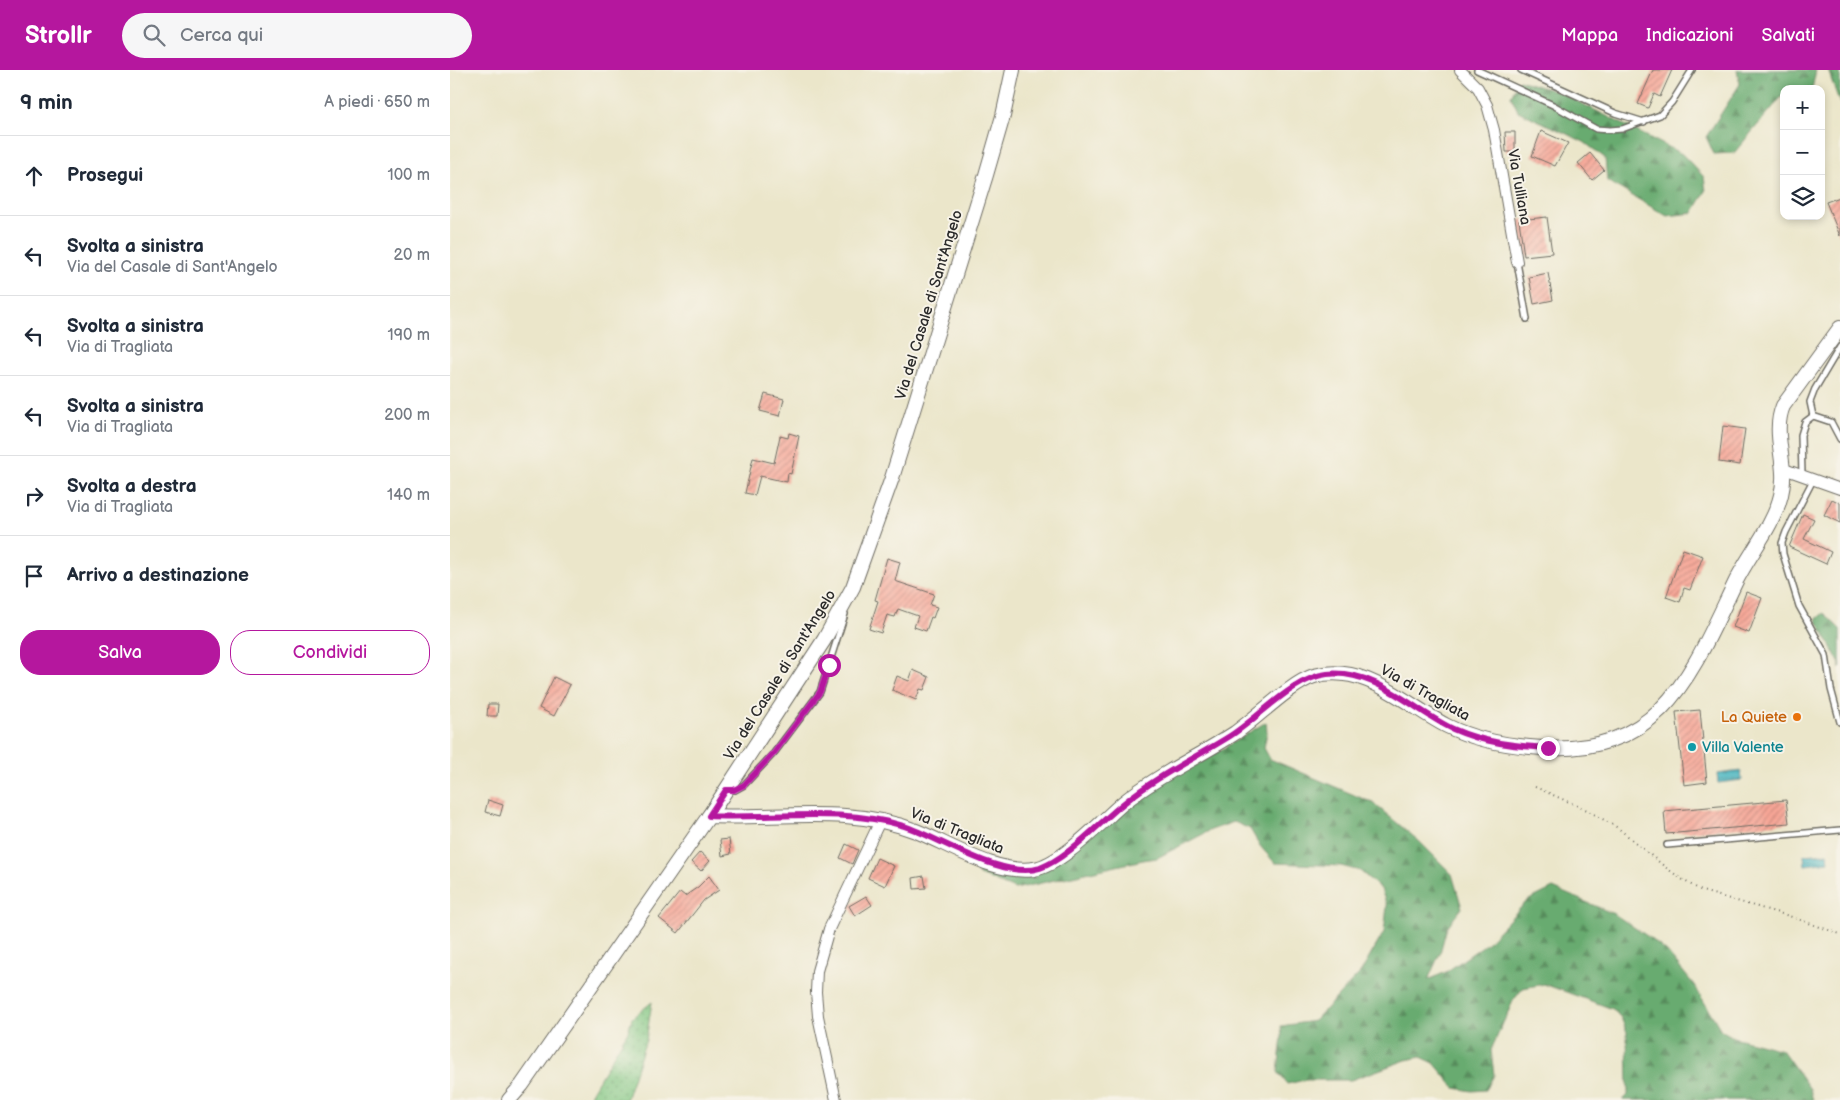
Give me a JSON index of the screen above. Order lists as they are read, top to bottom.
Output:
{
  "streets": {
    "street": ["Via Tulliana", "Via del Casale di Sant'Angelo", "Via di Tragliata"]
  },
  "crossings": [
    ["Via del Casale di Sant'Angelo", "Via di Tragliata"]
  ],
  "places": ["La Quiete", "Villa Valente"],
  "page": {
    "header": "Strollr",
    "search": "Cerca qui",
    "nav": ["Mappa", "Indicazioni", "Salvati"],
    "heading": ["9 min", "A piedi · 650 m"],
    "map_buttons": ["+", "−"],
    "list": [
      ["Prosegui", "100 m"],
      ["Svolta a sinistra", "Via del Casale di Sant'Angelo", "20 m"],
      ["Svolta a sinistra", "Via di Tragliata", "190 m"],
      ["Svolta a sinistra", "Via di Tragliata", "200 m"],
      ["Svolta a destra", "Via di Tragliata", "140 m"],
      "Arrivo a destinazione"
    ],
    "buttons": ["Salva", "Condividi"]
  }
}
